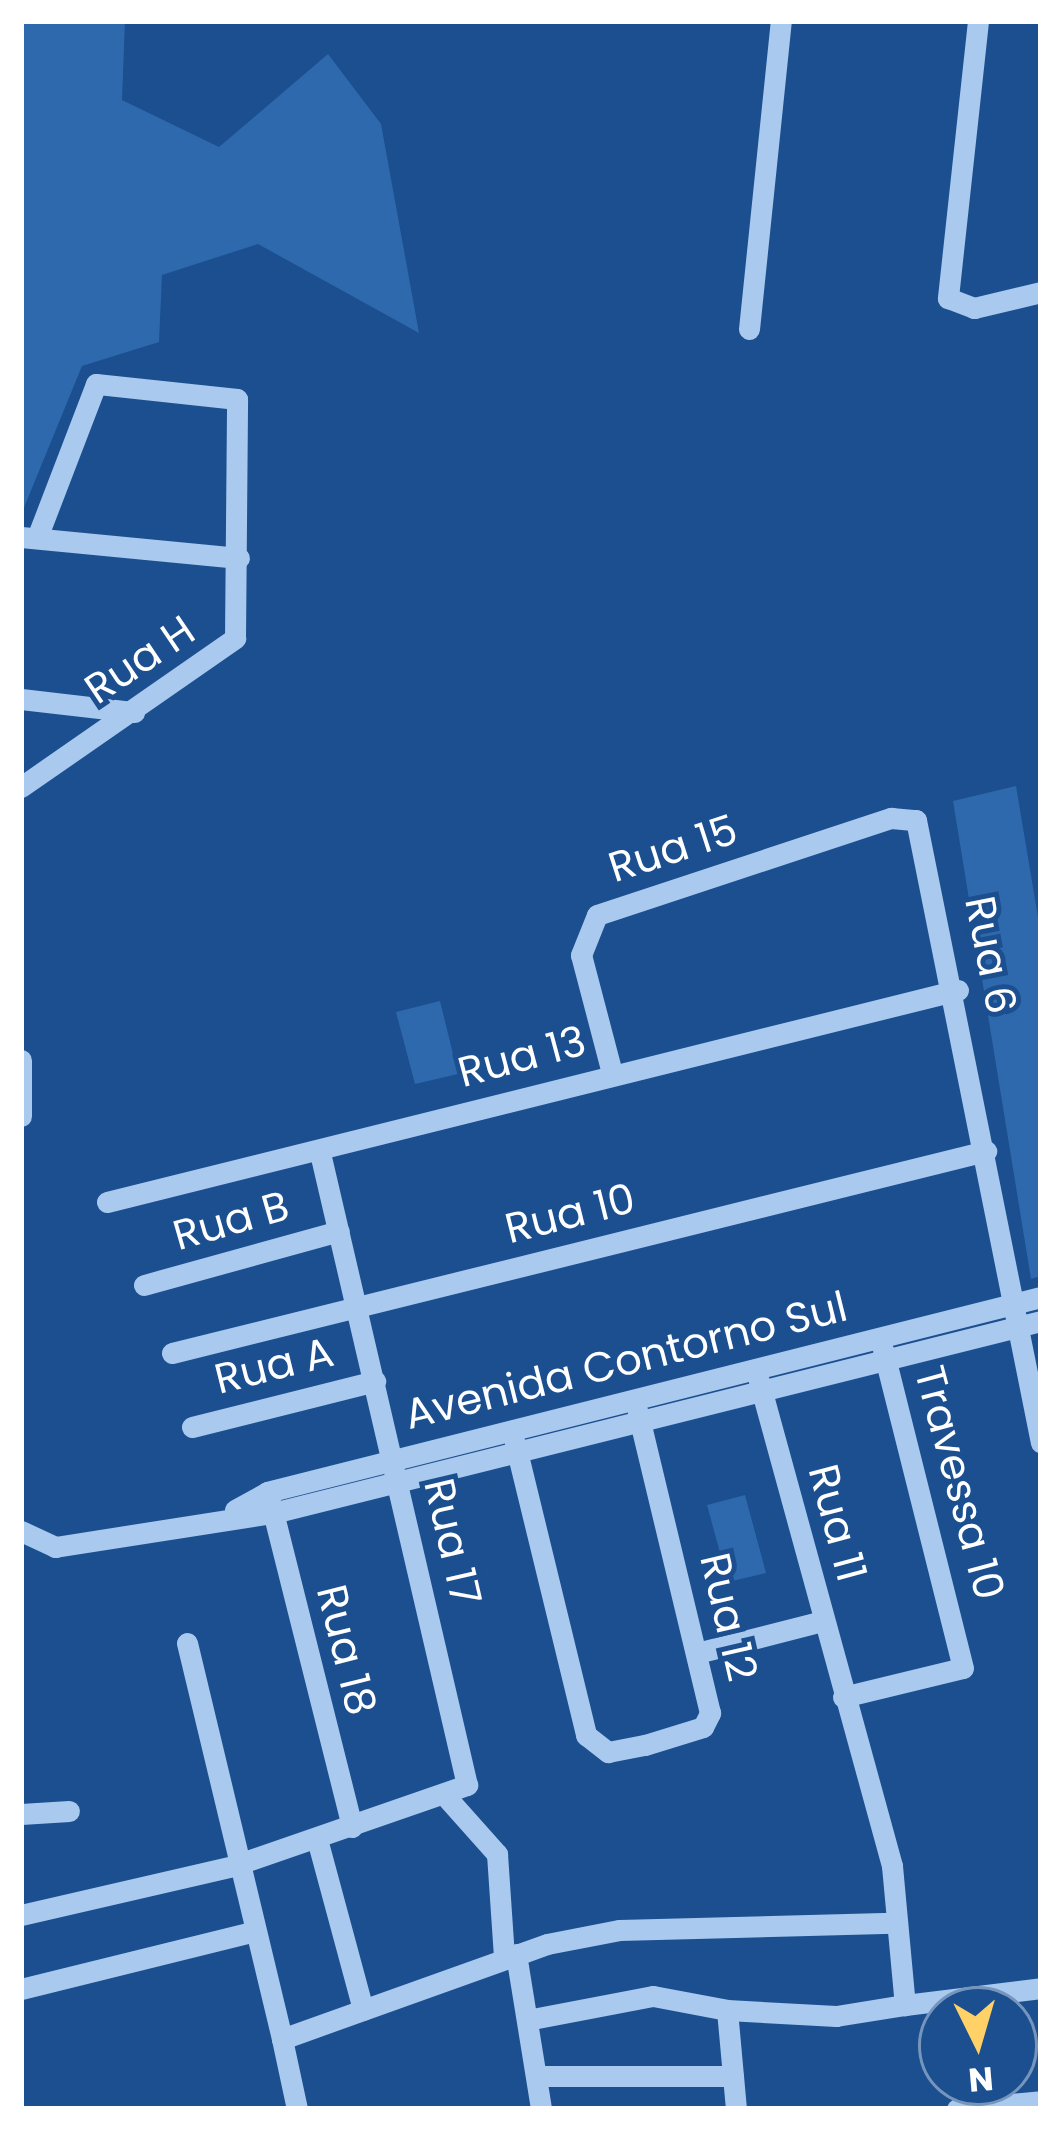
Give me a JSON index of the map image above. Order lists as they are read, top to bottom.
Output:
{
  "streets": {
    "street": [
      "Rua H",
      "Rua 15",
      "Rua 6",
      "Rua 13",
      "Rua 10",
      "Rua B",
      "Avenida Contorno Sul",
      "Rua A",
      "Travessa 10",
      "Rua 11",
      "Rua 17",
      "Rua 12",
      "Rua 18"
    ]
  },
  "crossings": [
    ["Rua 15", "Rua 6"],
    ["Rua 15", "Rua 13"],
    ["Rua 6", "Rua 13"],
    ["Rua 6", "Rua 10"],
    ["Rua 6", "Avenida Contorno Sul"],
    ["Rua 13", "Rua 17"],
    ["Rua 10", "Rua 17"],
    ["Rua B", "Rua 17"],
    ["Avenida Contorno Sul", "Travessa 10"],
    ["Avenida Contorno Sul", "Rua 11"],
    ["Avenida Contorno Sul", "Rua 17"],
    ["Avenida Contorno Sul", "Rua 12"],
    ["Avenida Contorno Sul", "Rua 18"],
    ["Rua A", "Rua 17"],
    ["Travessa 10", "Rua 11"]
  ],
  "north": "bottom"
}
